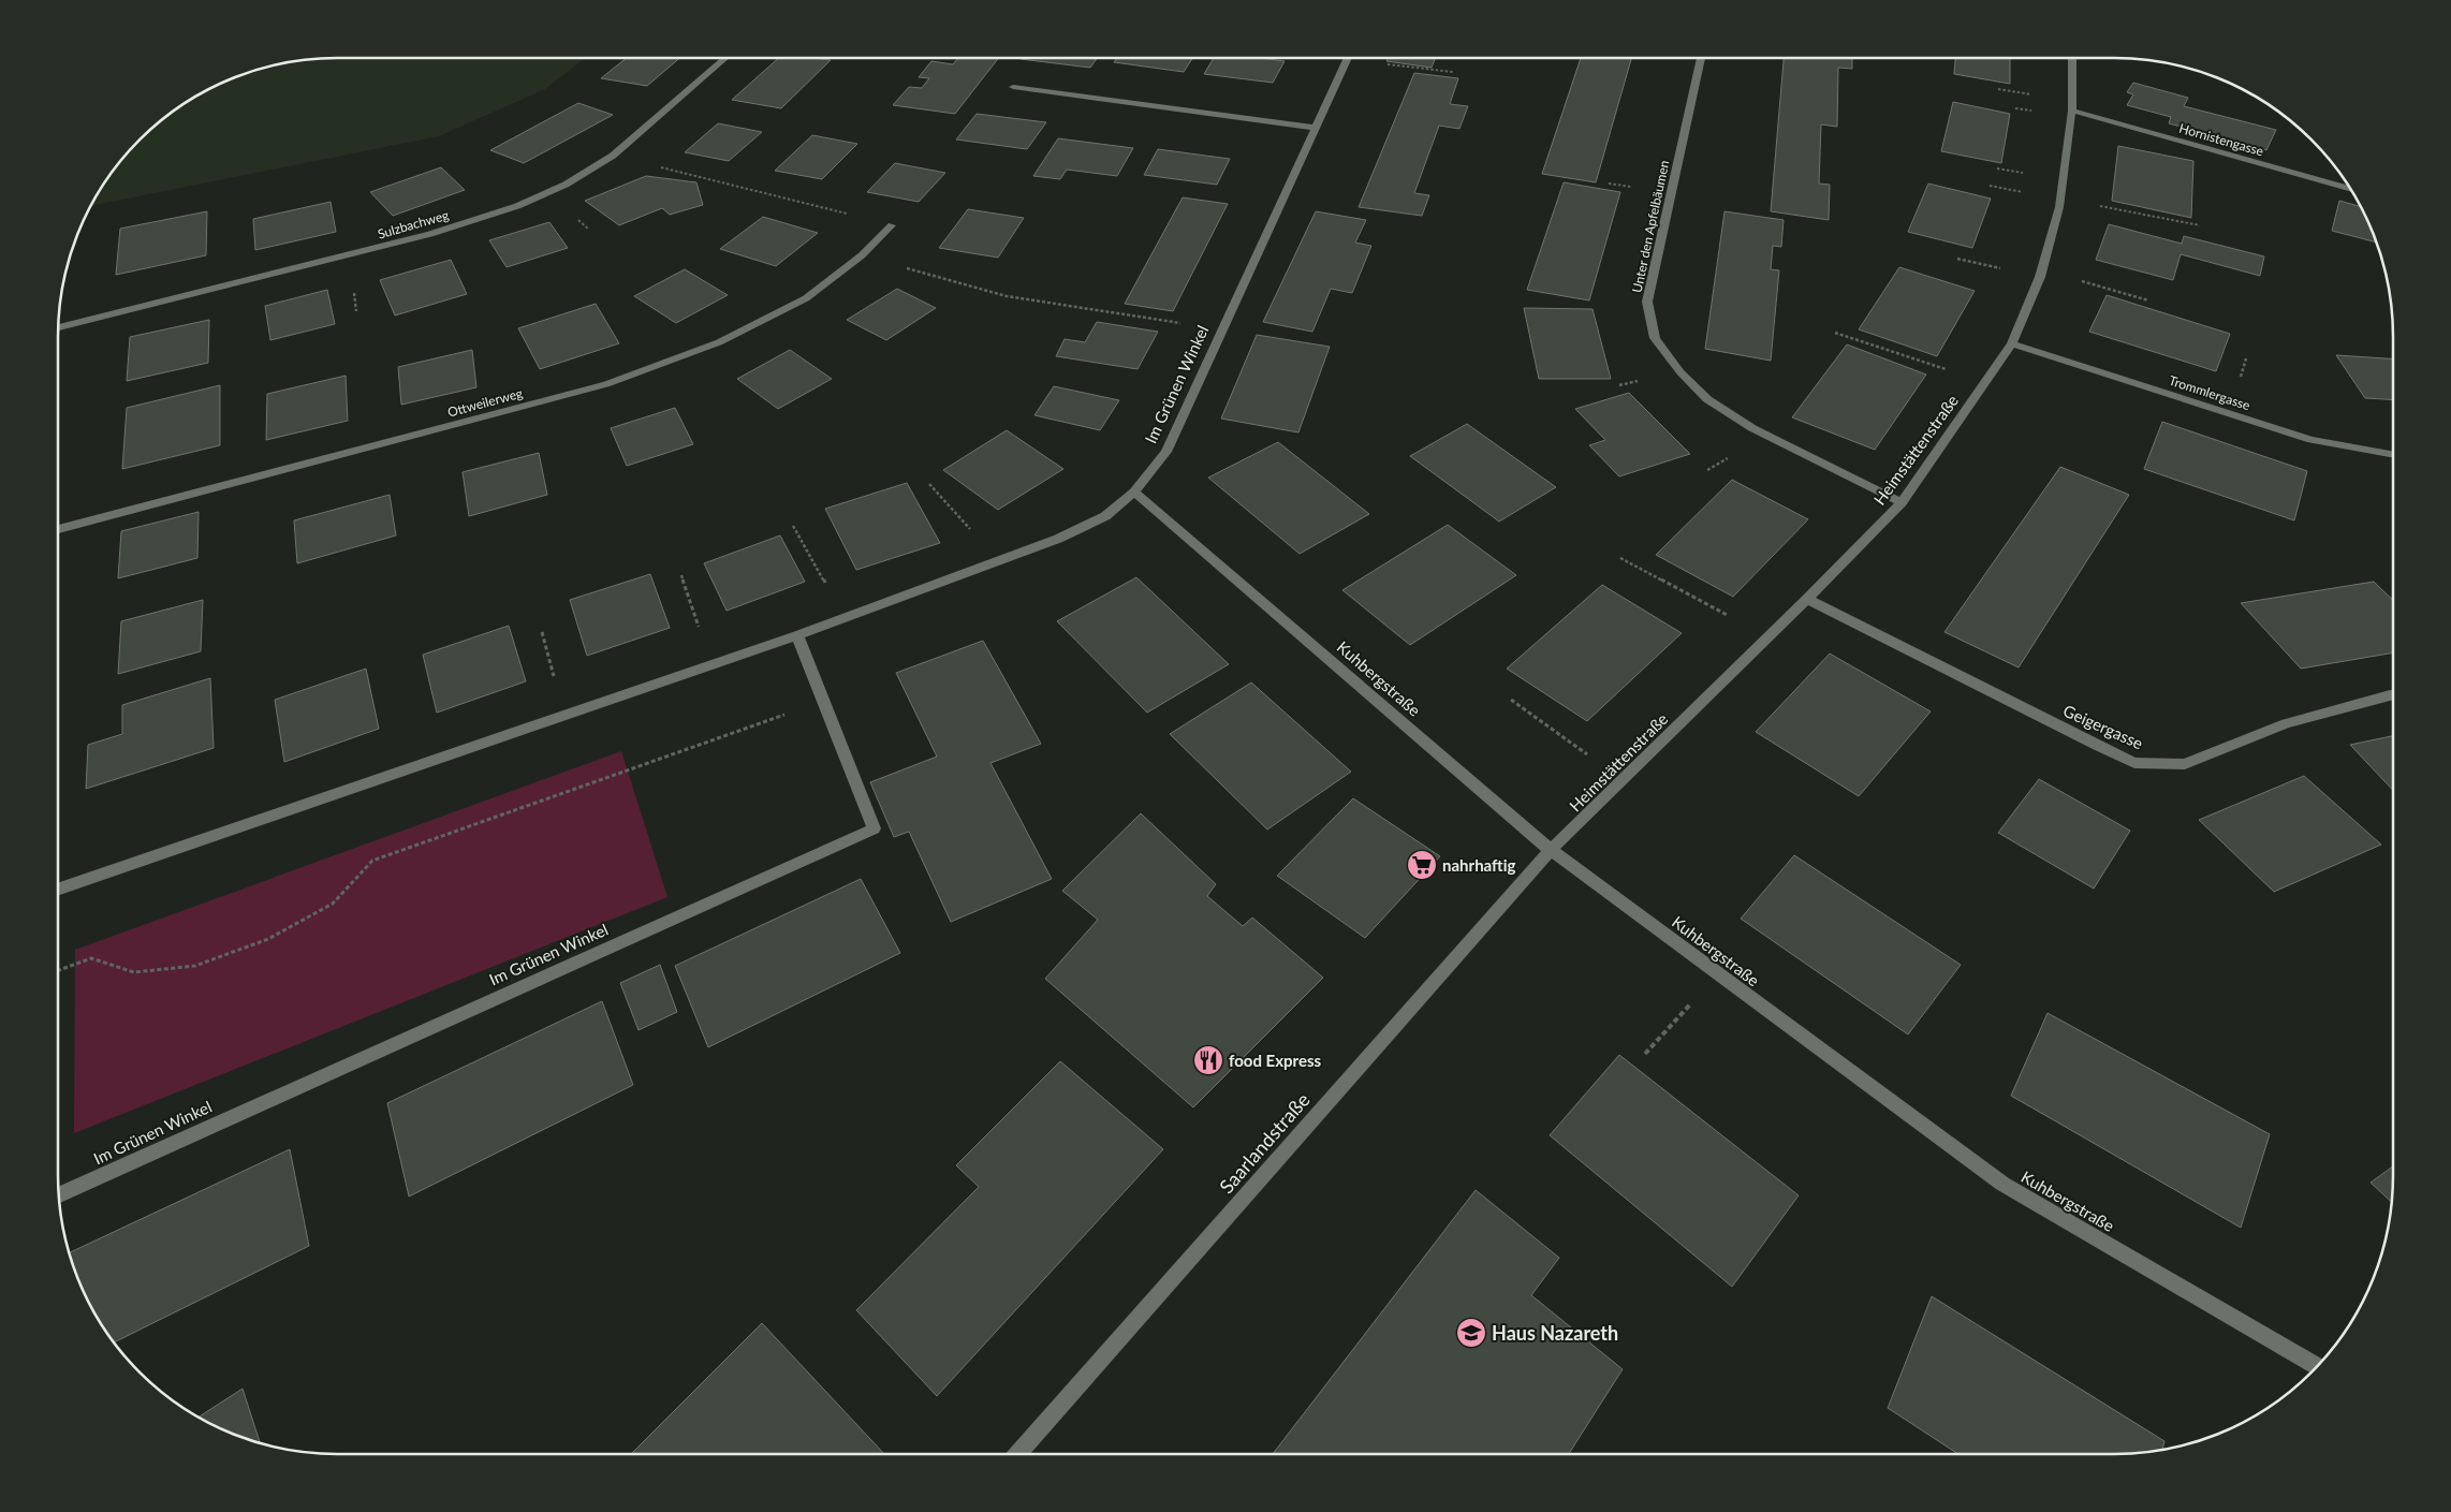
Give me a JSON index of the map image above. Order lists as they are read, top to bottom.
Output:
{
  "streets": {
    "street": [
      "Hornistengasse",
      "Sulzbachweg",
      "Unter den Apfelbäumen",
      "Im Grünen Winkel",
      "Trommlergasse",
      "Ottweilerweg",
      "Heimstättenstraße",
      "Kuhbergstraße",
      "Geigergasse",
      "Saarlandstraße"
    ]
  },
  "crossings": [
    ["Hornistengasse", "Heimstättenstraße"],
    ["Unter den Apfelbäumen", "Heimstättenstraße"],
    ["Im Grünen Winkel", "Kuhbergstraße"],
    ["Trommlergasse", "Heimstättenstraße"],
    ["Heimstättenstraße", "Kuhbergstraße"],
    ["Heimstättenstraße", "Geigergasse"],
    ["Heimstättenstraße", "Saarlandstraße"],
    ["Kuhbergstraße", "Saarlandstraße"]
  ],
  "places": {
    "supermarket": ["nahrhaftig"],
    "restaurant": ["food Express"],
    "school or university": ["Haus Nazareth"]
  }
}
